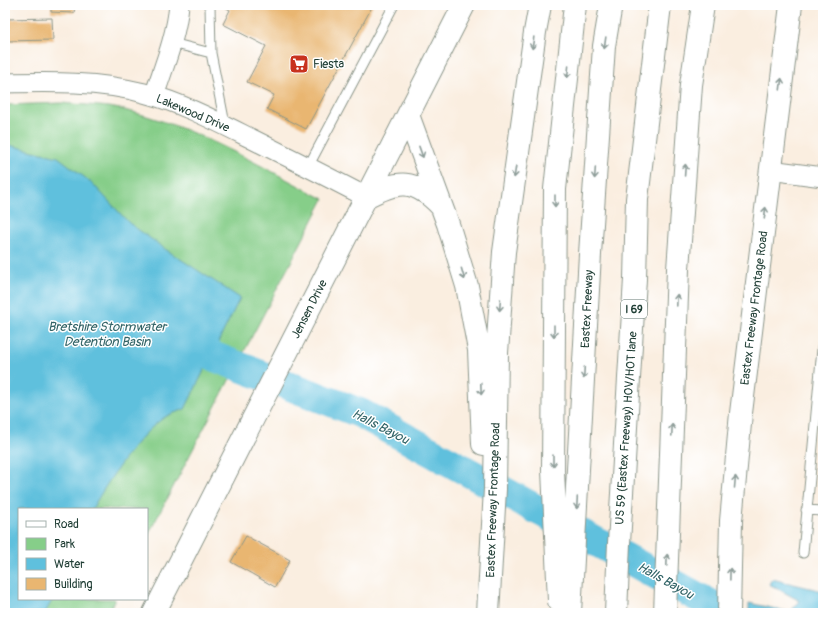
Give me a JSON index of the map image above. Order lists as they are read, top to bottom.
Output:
{
  "streets": {
    "main road": [
      "Eastex Freeway Frontage Road",
      "Jensen Drive",
      "Eastex Freeway",
      "I 69",
      "US 59 (Eastex Freeway) HOV/HOT lane"
    ],
    "street": ["Lakewood Drive"]
  },
  "crossings": [
    ["Lakewood Drive", "Jensen Drive"]
  ],
  "water": ["Bretshire Stormwater Detention Basin", "Halls Bayou"],
  "places": {
    "supermarket": ["Fiesta"]
  },
  "legend": [
    "Road",
    "Park",
    "Water",
    "Building"
  ]
}
